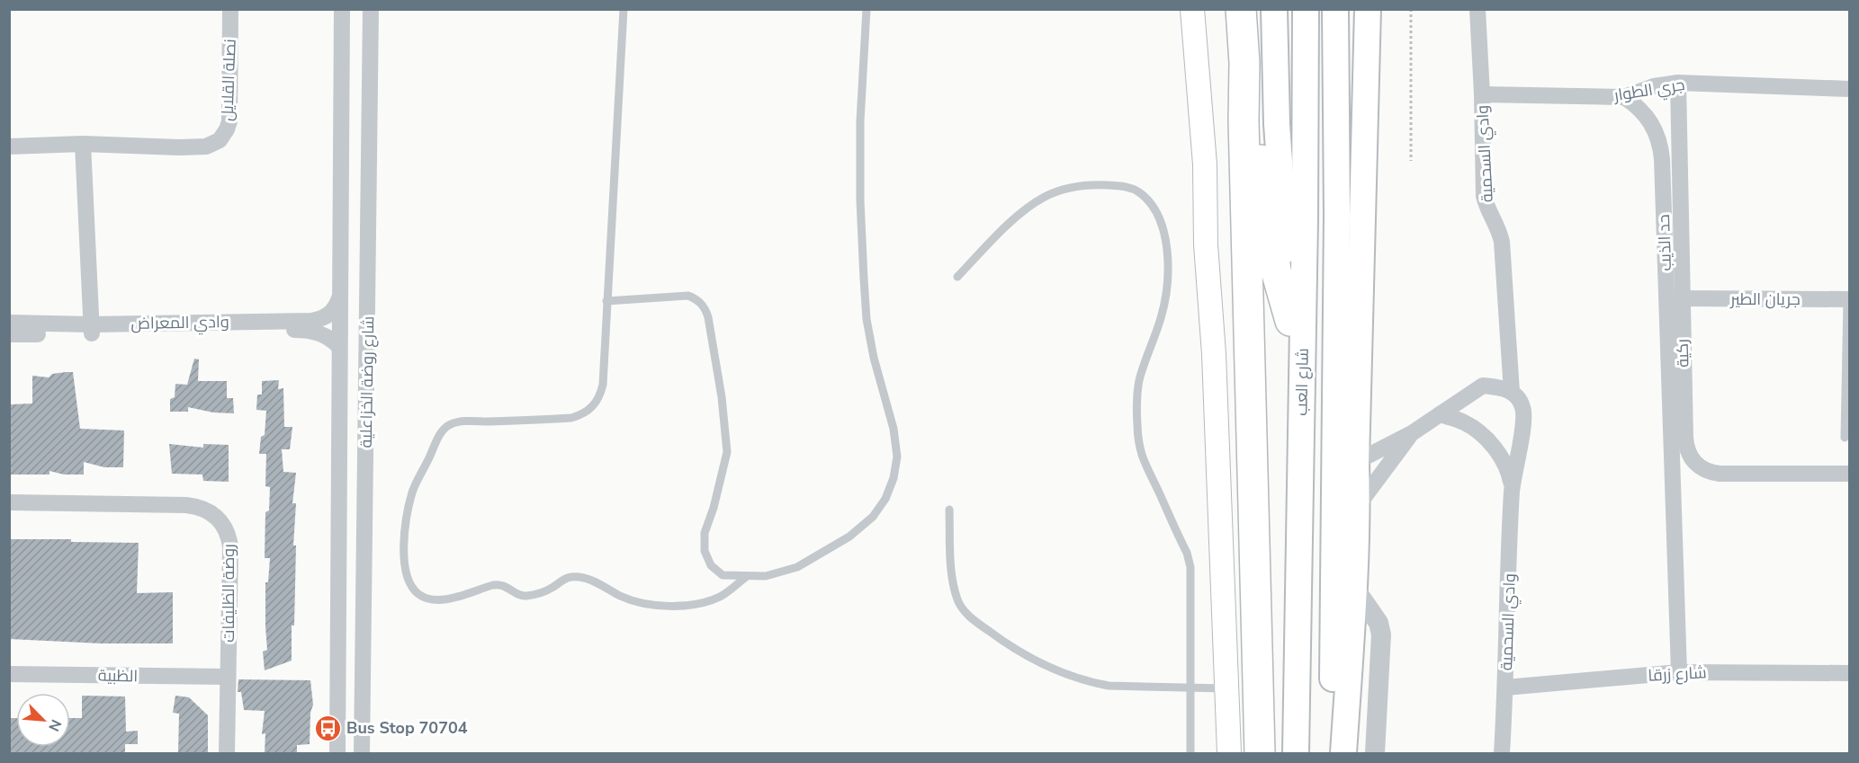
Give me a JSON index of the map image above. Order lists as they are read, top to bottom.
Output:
{
  "streets": {
    "main road": ["شارع العب"],
    "street": [
      "نصلة القلايل",
      "جري الطوار",
      "وادي السحمية",
      "حد الذيب",
      "جريان الطير",
      "وادي المعراض",
      "ركية",
      "شارع روضة الخزاعلية",
      "روضة الظليفات",
      "شارع زرقا",
      "الظبية"
    ]
  },
  "crossings": [
    ["جري الطوار", "وادي السحمية"],
    ["جري الطوار", "حد الذيب"],
    ["جري الطوار", "ركية"],
    ["وادي السحمية", "شارع زرقا"],
    ["حد الذيب", "ركية"],
    ["حد الذيب", "شارع زرقا"],
    ["جريان الطير", "ركية"],
    ["وادي المعراض", "شارع روضة الخزاعلية"],
    ["روضة الظليفات", "الظبية"]
  ],
  "places": {
    "bus stop": ["Bus Stop 70704"]
  },
  "north": "bottom right"
}
